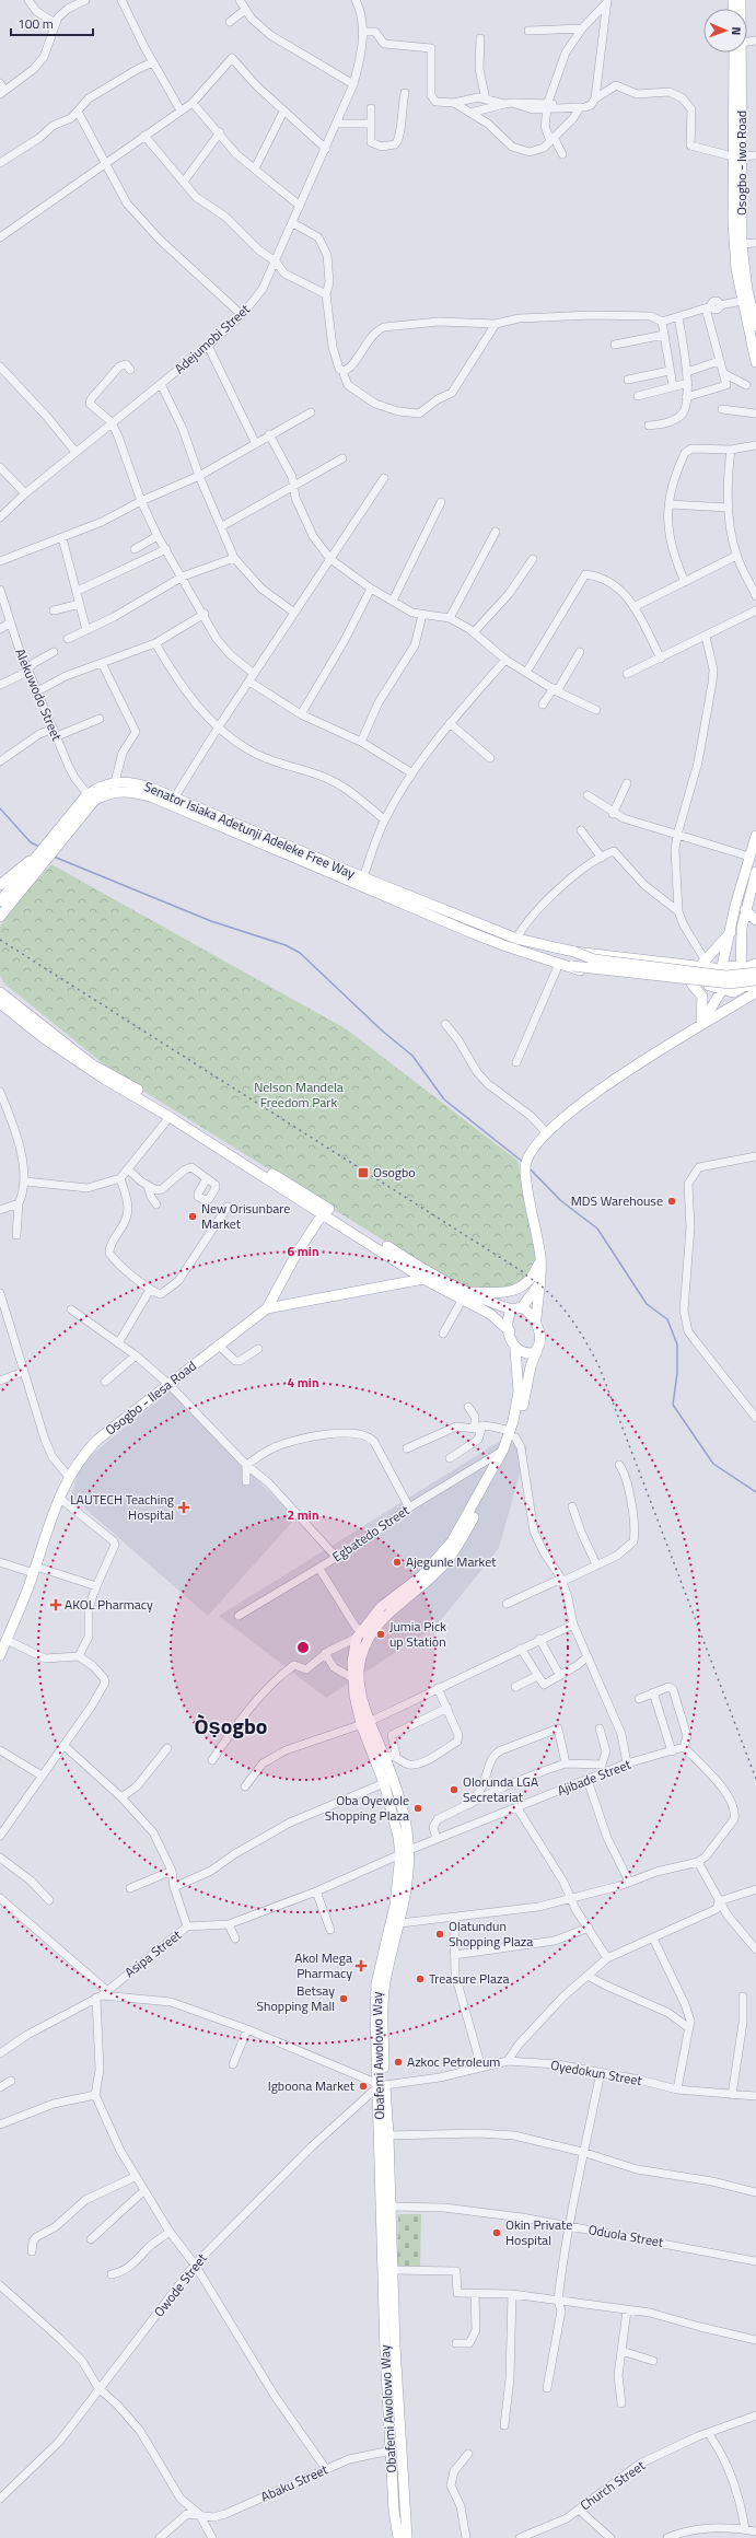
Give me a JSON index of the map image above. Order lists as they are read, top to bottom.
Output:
{
  "streets": {
    "main road": [
      "Osogbo - Iwo Road",
      "Senator Isiaka Adetunji Adeleke Free Way",
      "Osogbo - Ilesa Road",
      "Obafemi Awolowo Way"
    ],
    "street": [
      "Adejumobi Street",
      "Alekuwodo Street",
      "Egbatedo Street",
      "Ajibade Street",
      "Asipa Street",
      "Oyedokun Street",
      "Oduola Street",
      "Owode Street",
      "Abaku Street",
      "Church Street"
    ]
  },
  "crossings": [
    ["Alekuwodo Street", "Senator Isiaka Adetunji Adeleke Free Way"],
    ["Egbatedo Street", "Obafemi Awolowo Way"],
    ["Ajibade Street", "Asipa Street"],
    ["Ajibade Street", "Obafemi Awolowo Way"],
    ["Asipa Street", "Obafemi Awolowo Way"],
    ["Obafemi Awolowo Way", "Oyedokun Street"],
    ["Obafemi Awolowo Way", "Oduola Street"],
    ["Obafemi Awolowo Way", "Owode Street"],
    ["Obafemi Awolowo Way", "Abaku Street"],
    ["Oyedokun Street", "Owode Street"]
  ],
  "districts": ["Òṣogbo"],
  "parks": ["Nelson Mandela Freedom Park"],
  "places": {
    "transit": ["Osogbo"],
    "other": [
      "MDS Warehouse",
      "New Orisunbare Market",
      "Ajegunle Market",
      "Jumia Pick up Station",
      "Olorunda LGA Secretariat",
      "Oba Oyewole Shopping Plaza",
      "Olatundun Shopping Plaza",
      "Treasure Plaza",
      "Betsay Shopping Mall",
      "Azkoc Petroleum",
      "Igboona Market",
      "Okin Private Hospital"
    ],
    "health": ["LAUTECH Teaching Hospital", "AKOL Pharmacy", "Akol Mega Pharmacy"]
  },
  "scale_bar": "100 m",
  "north": "right",
  "rings": ["6 min", "4 min", "2 min"]
}
